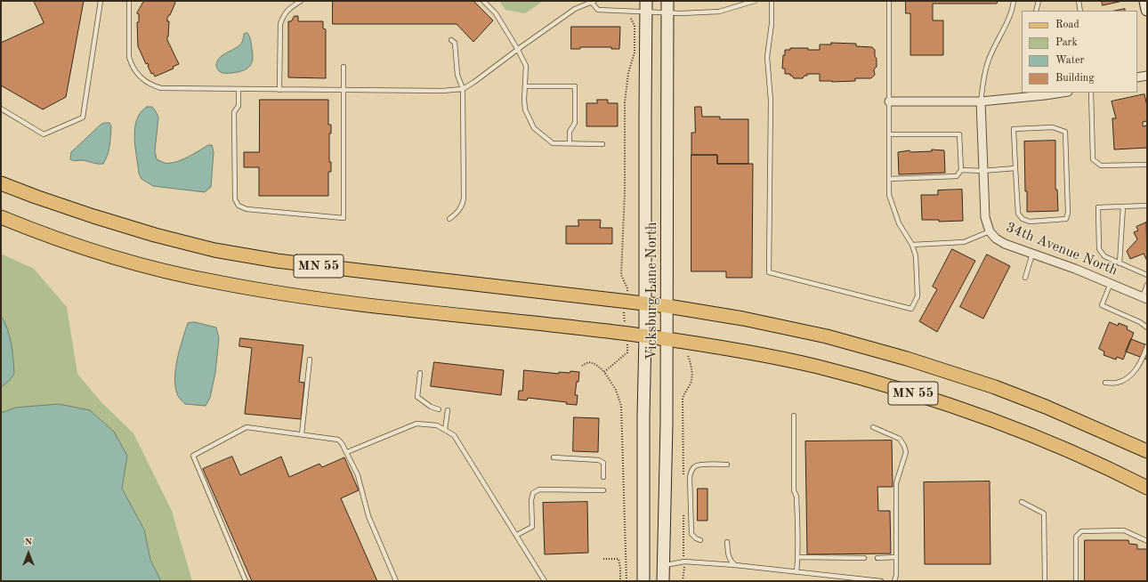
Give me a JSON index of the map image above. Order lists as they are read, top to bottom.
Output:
{
  "streets": {
    "main road": ["MN 55", "Vicksburg Lane North"],
    "street": ["34th Avenue North"]
  },
  "crossings": [
    ["MN 55", "Vicksburg Lane North"]
  ],
  "legend": [
    "Road",
    "Park",
    "Water",
    "Building"
  ],
  "north": "top"
}
